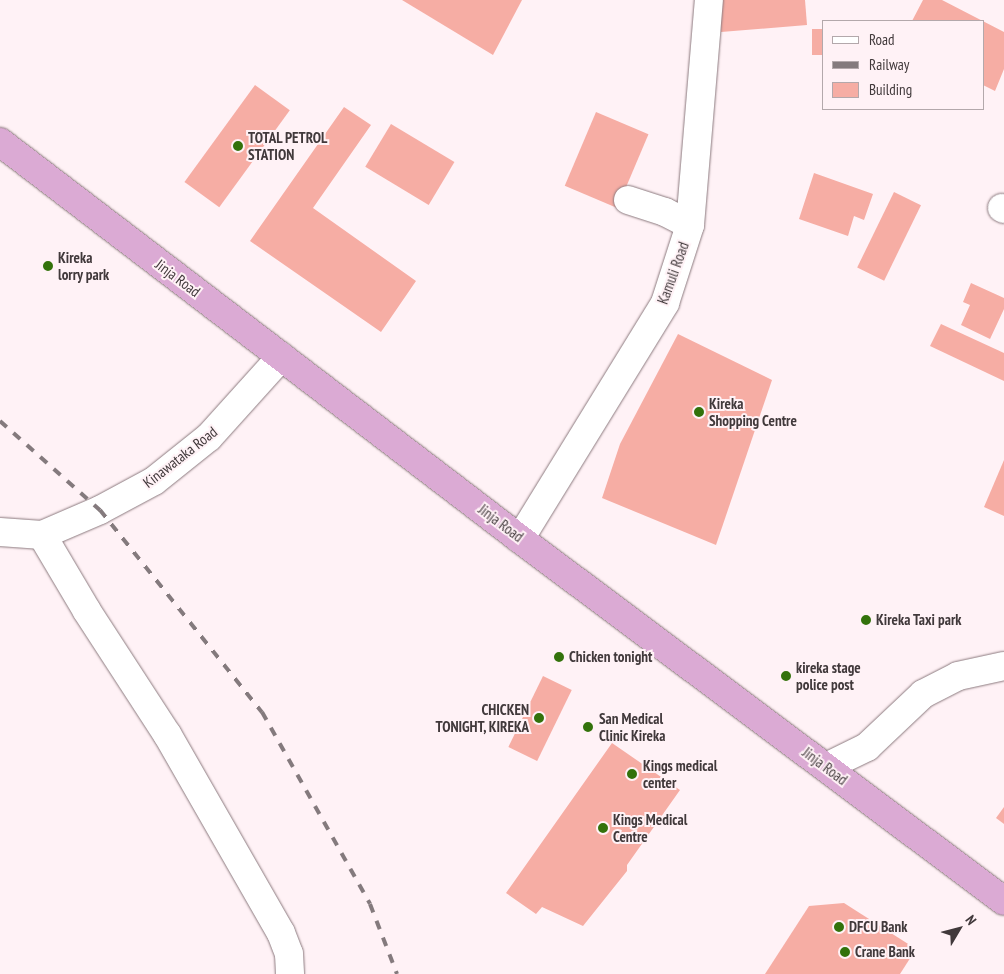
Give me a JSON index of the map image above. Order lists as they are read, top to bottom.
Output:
{
  "streets": {
    "highway": ["Jinja Road"],
    "street": ["Kamuli Road", "Kinawataka Road"]
  },
  "crossings": [
    ["Kamuli Road", "Jinja Road"],
    ["Jinja Road", "Kinawataka Road"]
  ],
  "places": [
    "TOTAL PETROL STATION",
    "Kireka lorry park",
    "Kireka Shopping Centre",
    "Kireka Taxi park",
    "Chicken tonight",
    "kireka stage police post",
    "CHICKEN TONIGHT, KIREKA",
    "San Medical Clinic Kireka",
    "Kings medical center",
    "Kings Medical Centre",
    "DFCU Bank",
    "Crane Bank"
  ],
  "legend": ["Road", "Railway", "Building"],
  "north": "top right"
}
